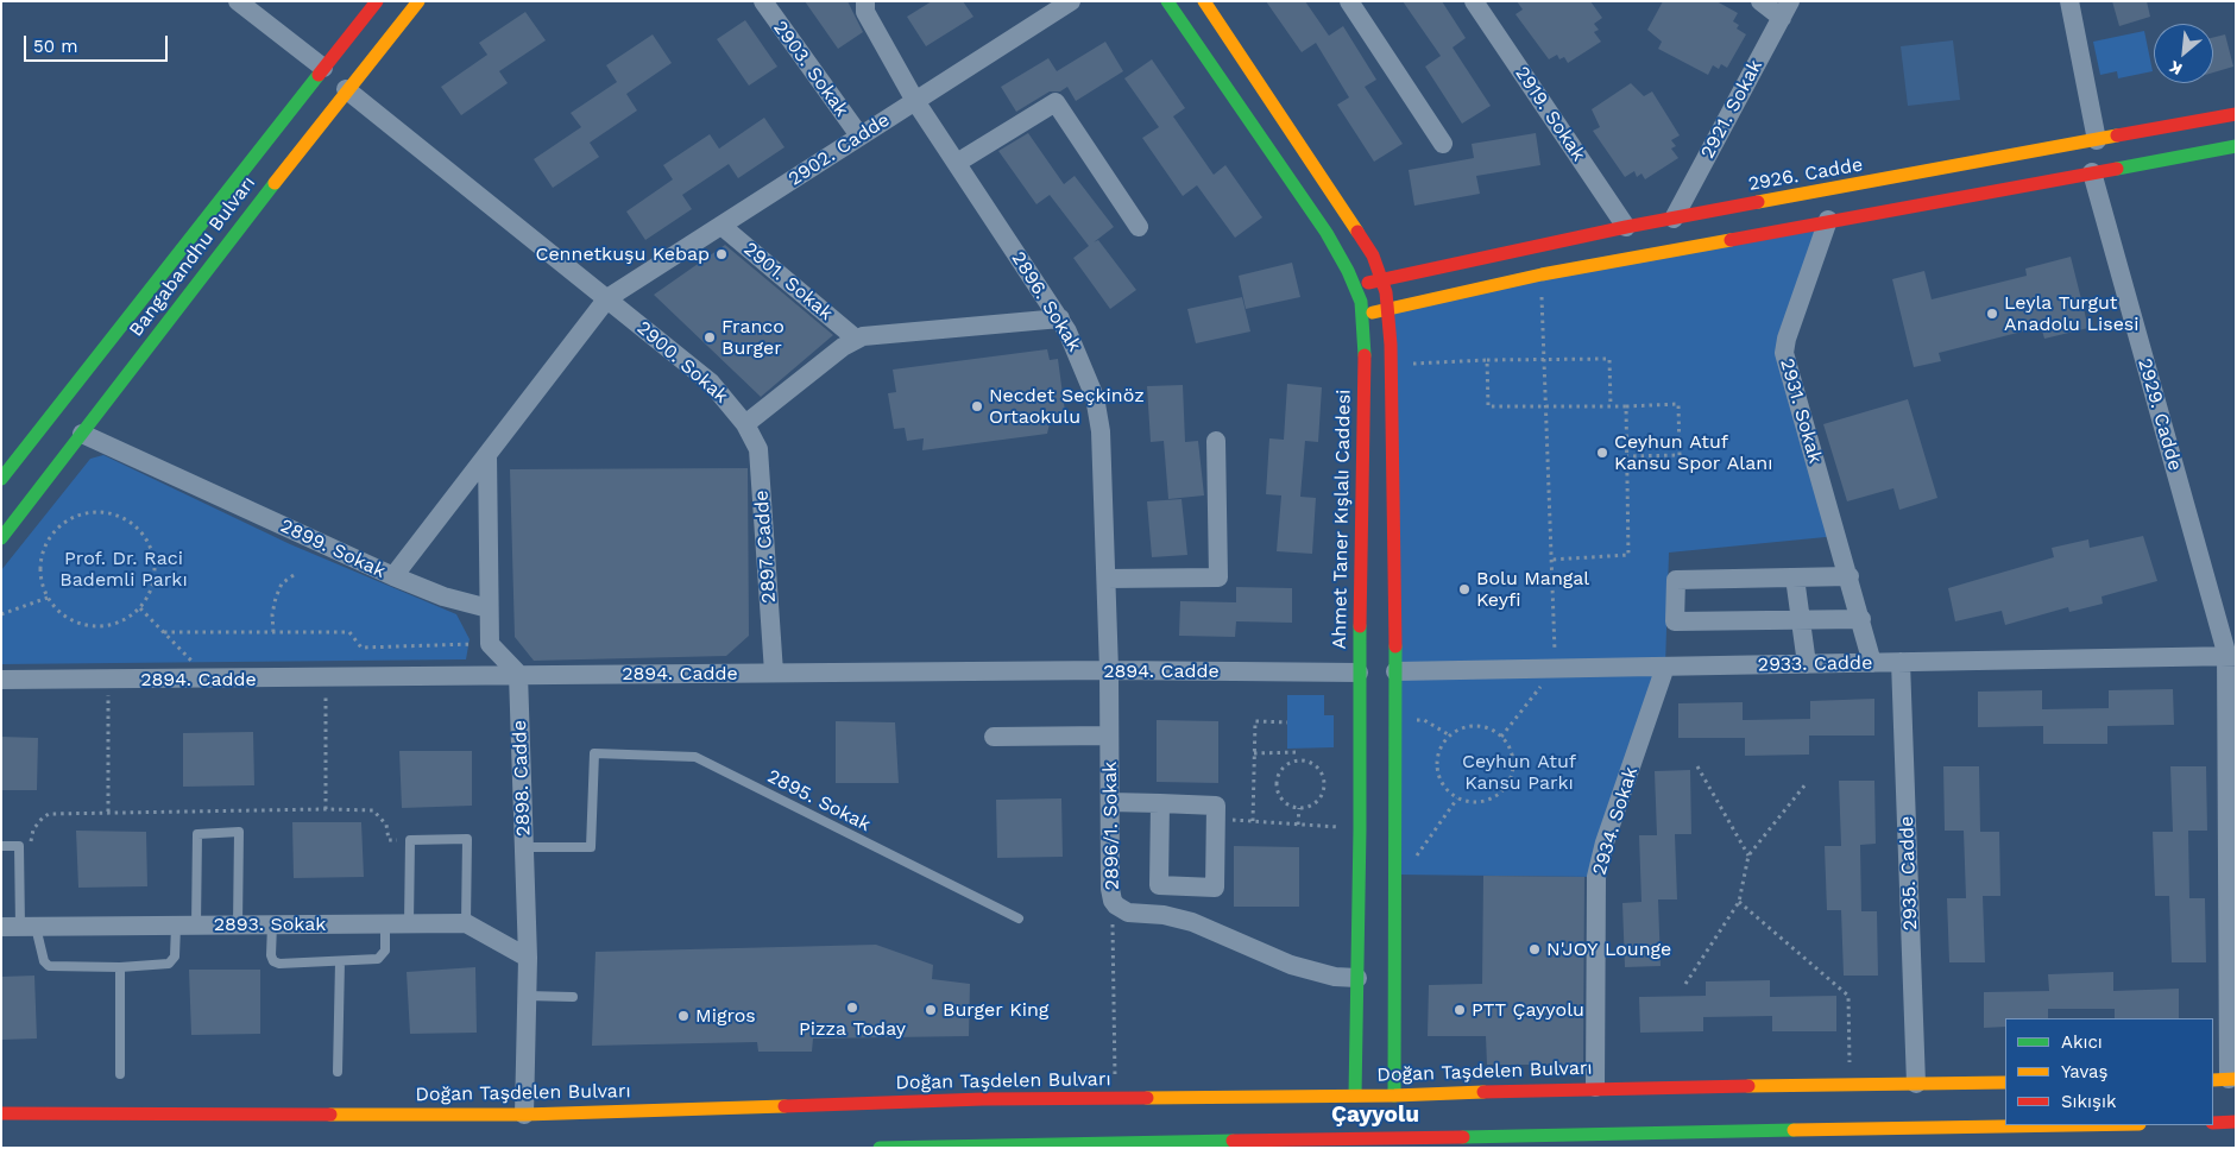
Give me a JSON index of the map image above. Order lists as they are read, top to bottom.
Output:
{
  "streets": {
    "main road": [
      "2926. Cadde",
      "Bangabandhu Bulvarı",
      "Ahmet Taner Kışlalı Caddesi",
      "Doğan Taşdelen Bulvarı"
    ],
    "street": [
      "2903. Sokak",
      "2921. Sokak",
      "2919. Sokak",
      "2902. Cadde",
      "2901. Sokak",
      "2896. Sokak",
      "2900. Sokak",
      "2931. Sokak",
      "2929. Cadde",
      "2897. Cadde",
      "2899. Sokak",
      "2933. Cadde",
      "2894. Cadde",
      "2898. Cadde",
      "2934. Sokak",
      "2896/1. Sokak",
      "2935. Cadde",
      "2893. Sokak"
    ],
    "lane": ["2895. Sokak"]
  },
  "crossings": [
    ["2903. Sokak", "2902. Cadde"],
    ["2921. Sokak", "2926. Cadde"],
    ["2919. Sokak", "2926. Cadde"],
    ["2902. Cadde", "2901. Sokak"],
    ["2902. Cadde", "2896. Sokak"],
    ["2902. Cadde", "2900. Sokak"],
    ["2902. Cadde", "2899. Sokak"],
    ["2926. Cadde", "Ahmet Taner Kışlalı Caddesi"],
    ["Bangabandhu Bulvarı", "2900. Sokak"],
    ["Bangabandhu Bulvarı", "2899. Sokak"],
    ["2896. Sokak", "2894. Cadde"],
    ["2896. Sokak", "2896/1. Sokak"],
    ["2900. Sokak", "2897. Cadde"],
    ["2900. Sokak", "2899. Sokak"],
    ["2931. Sokak", "2933. Cadde"],
    ["2929. Cadde", "2933. Cadde"],
    ["Ahmet Taner Kışlalı Caddesi", "2894. Cadde"],
    ["Ahmet Taner Kışlalı Caddesi", "2896/1. Sokak"],
    ["Ahmet Taner Kışlalı Caddesi", "Doğan Taşdelen Bulvarı"],
    ["2897. Cadde", "2894. Cadde"],
    ["2933. Cadde", "2934. Sokak"],
    ["2933. Cadde", "2935. Cadde"],
    ["2894. Cadde", "2898. Cadde"],
    ["2894. Cadde", "2896/1. Sokak"],
    ["2898. Cadde", "2895. Sokak"],
    ["2898. Cadde", "Doğan Taşdelen Bulvarı"],
    ["2934. Sokak", "Doğan Taşdelen Bulvarı"],
    ["2935. Cadde", "Doğan Taşdelen Bulvarı"]
  ],
  "districts": ["Çayyolu"],
  "parks": ["Prof. Dr. Raci Bademli Parkı", "Ceyhun Atuf Kansu Parkı"],
  "places": [
    "Cennetkuşu Kebap",
    "Leyla Turgut Anadolu Lisesi",
    "Franco Burger",
    "Necdet Seçkinöz Ortaokulu",
    "Ceyhun Atuf Kansu Spor Alanı",
    "Bolu Mangal Keyfi",
    "N'JOY Lounge",
    "Pizza Today",
    "Burger King",
    "PTT Çayyolu",
    "Migros"
  ],
  "legend": ["Akıcı", "Yavaş", "Sıkışık"],
  "scale_bar": "50 m",
  "north": "bottom left"
}
